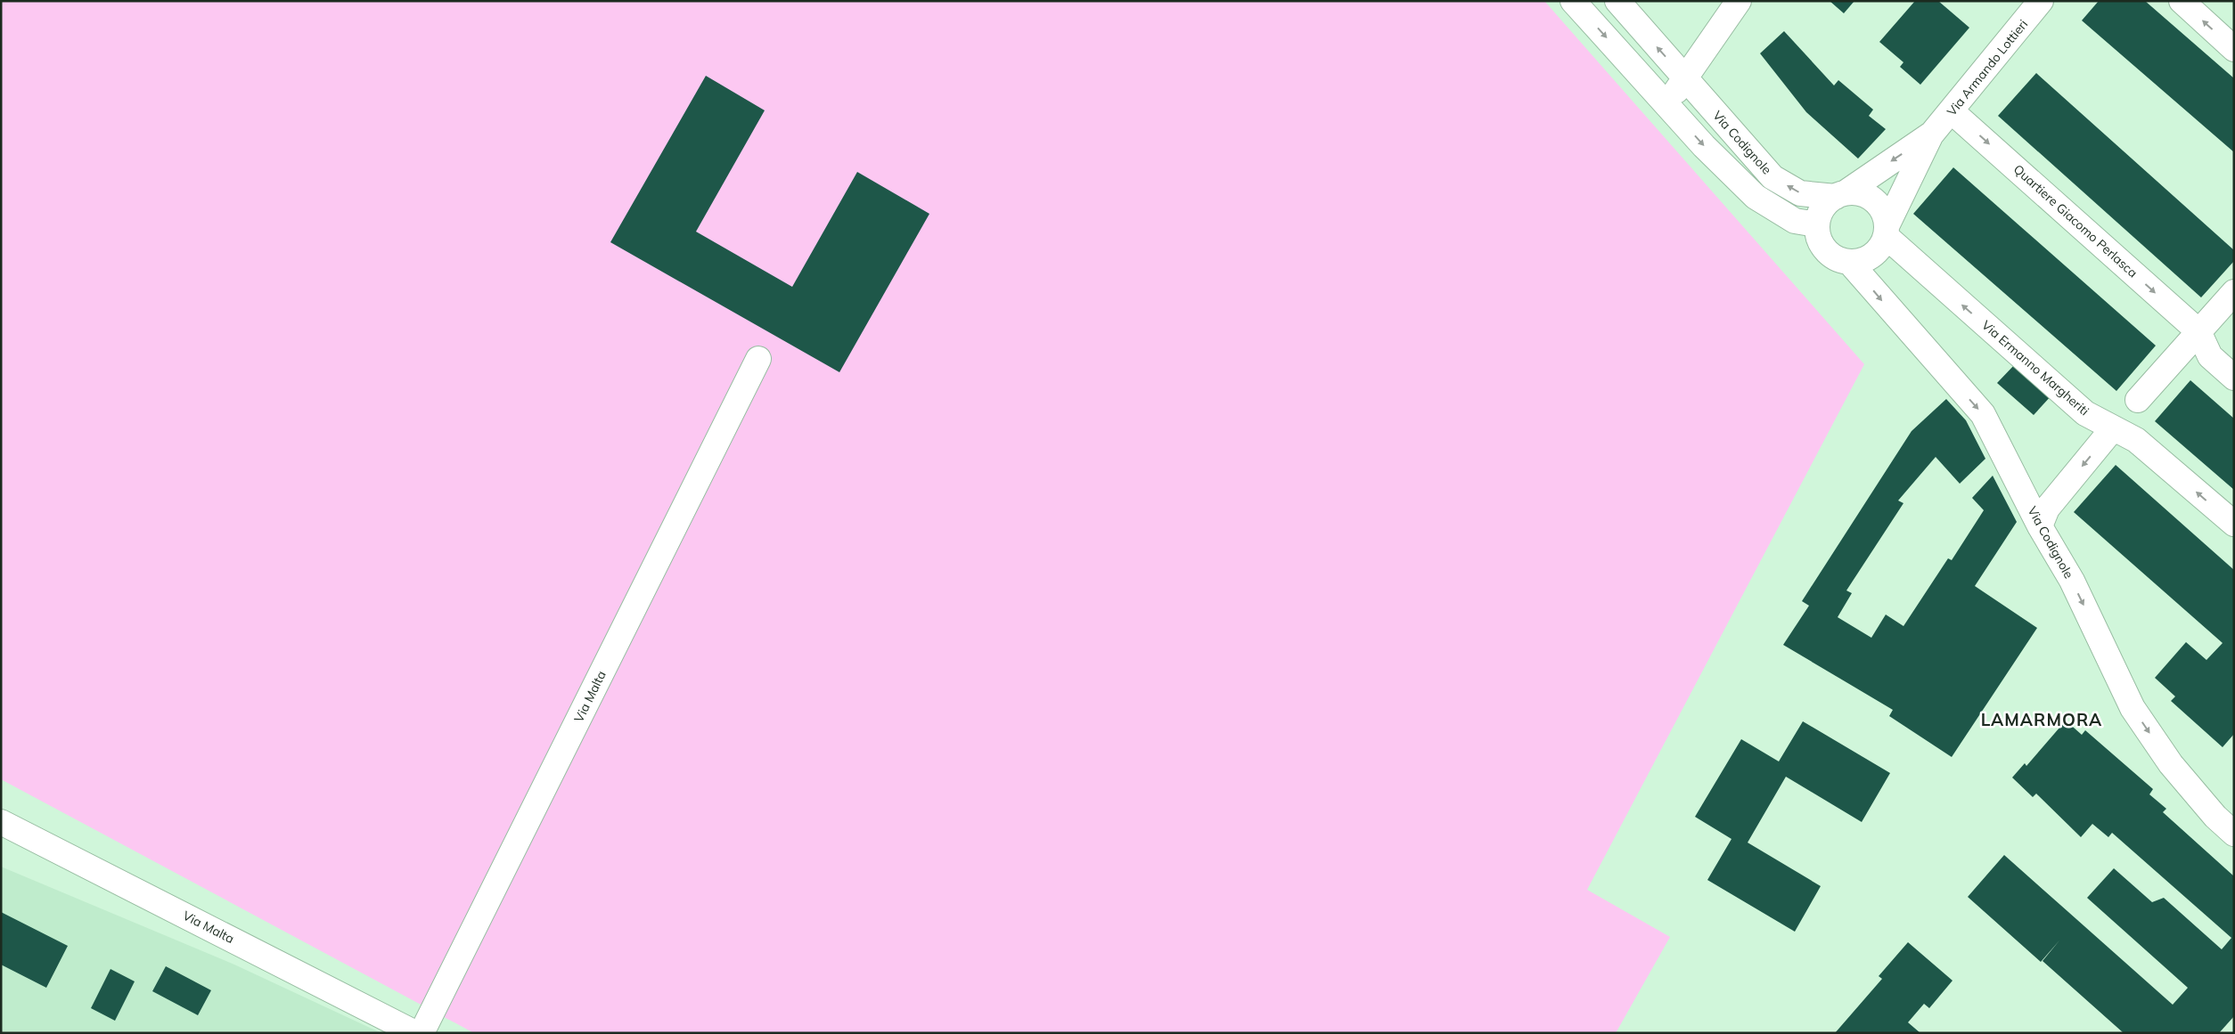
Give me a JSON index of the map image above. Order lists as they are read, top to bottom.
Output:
{
  "streets": {
    "street": [
      "Via Armando Lottieri",
      "Via Codignole",
      "Quartiere Giacomo Perlasca",
      "Via Ermanno Margheriti",
      "Via Malta"
    ]
  },
  "crossings": [
    ["Via Armando Lottieri", "Via Codignole"],
    ["Via Armando Lottieri", "Quartiere Giacomo Perlasca"],
    ["Via Armando Lottieri", "Via Ermanno Margheriti"],
    ["Via Codignole", "Via Ermanno Margheriti"]
  ],
  "one_way": ["Quartiere Giacomo Perlasca", "Via Ermanno Margheriti"],
  "districts": ["LAMARMORA"]
}
